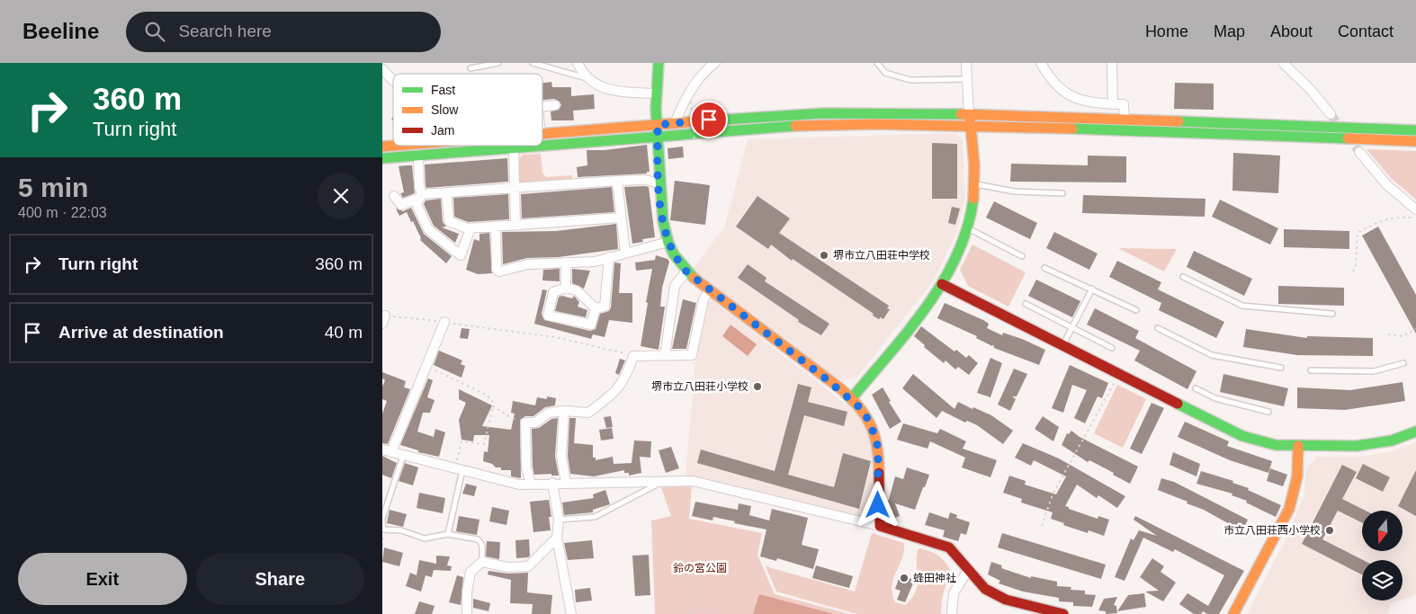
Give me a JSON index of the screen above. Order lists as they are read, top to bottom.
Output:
{
  "parks": ["鈴の宮公園"],
  "places": [
    "堺市立八田荘中学校",
    "堺市立八田荘小学校",
    "市立八田荘西小学校",
    "蜂田神社"
  ],
  "legend": ["Fast", "Slow", "Jam"],
  "north": "bottom",
  "page": {
    "header": "Beeline",
    "search": "Search here",
    "nav": [
      "Home",
      "Map",
      "About",
      "Contact"
    ],
    "turn": ["360 m", "Turn right"],
    "heading": ["5 min", "400 m · 22:03"],
    "list": [
      {
        "name": "Turn right",
        "value": "360 m"
      },
      {
        "name": "Arrive at destination",
        "value": "40 m"
      }
    ],
    "buttons": ["Exit", "Share"]
  }
}
